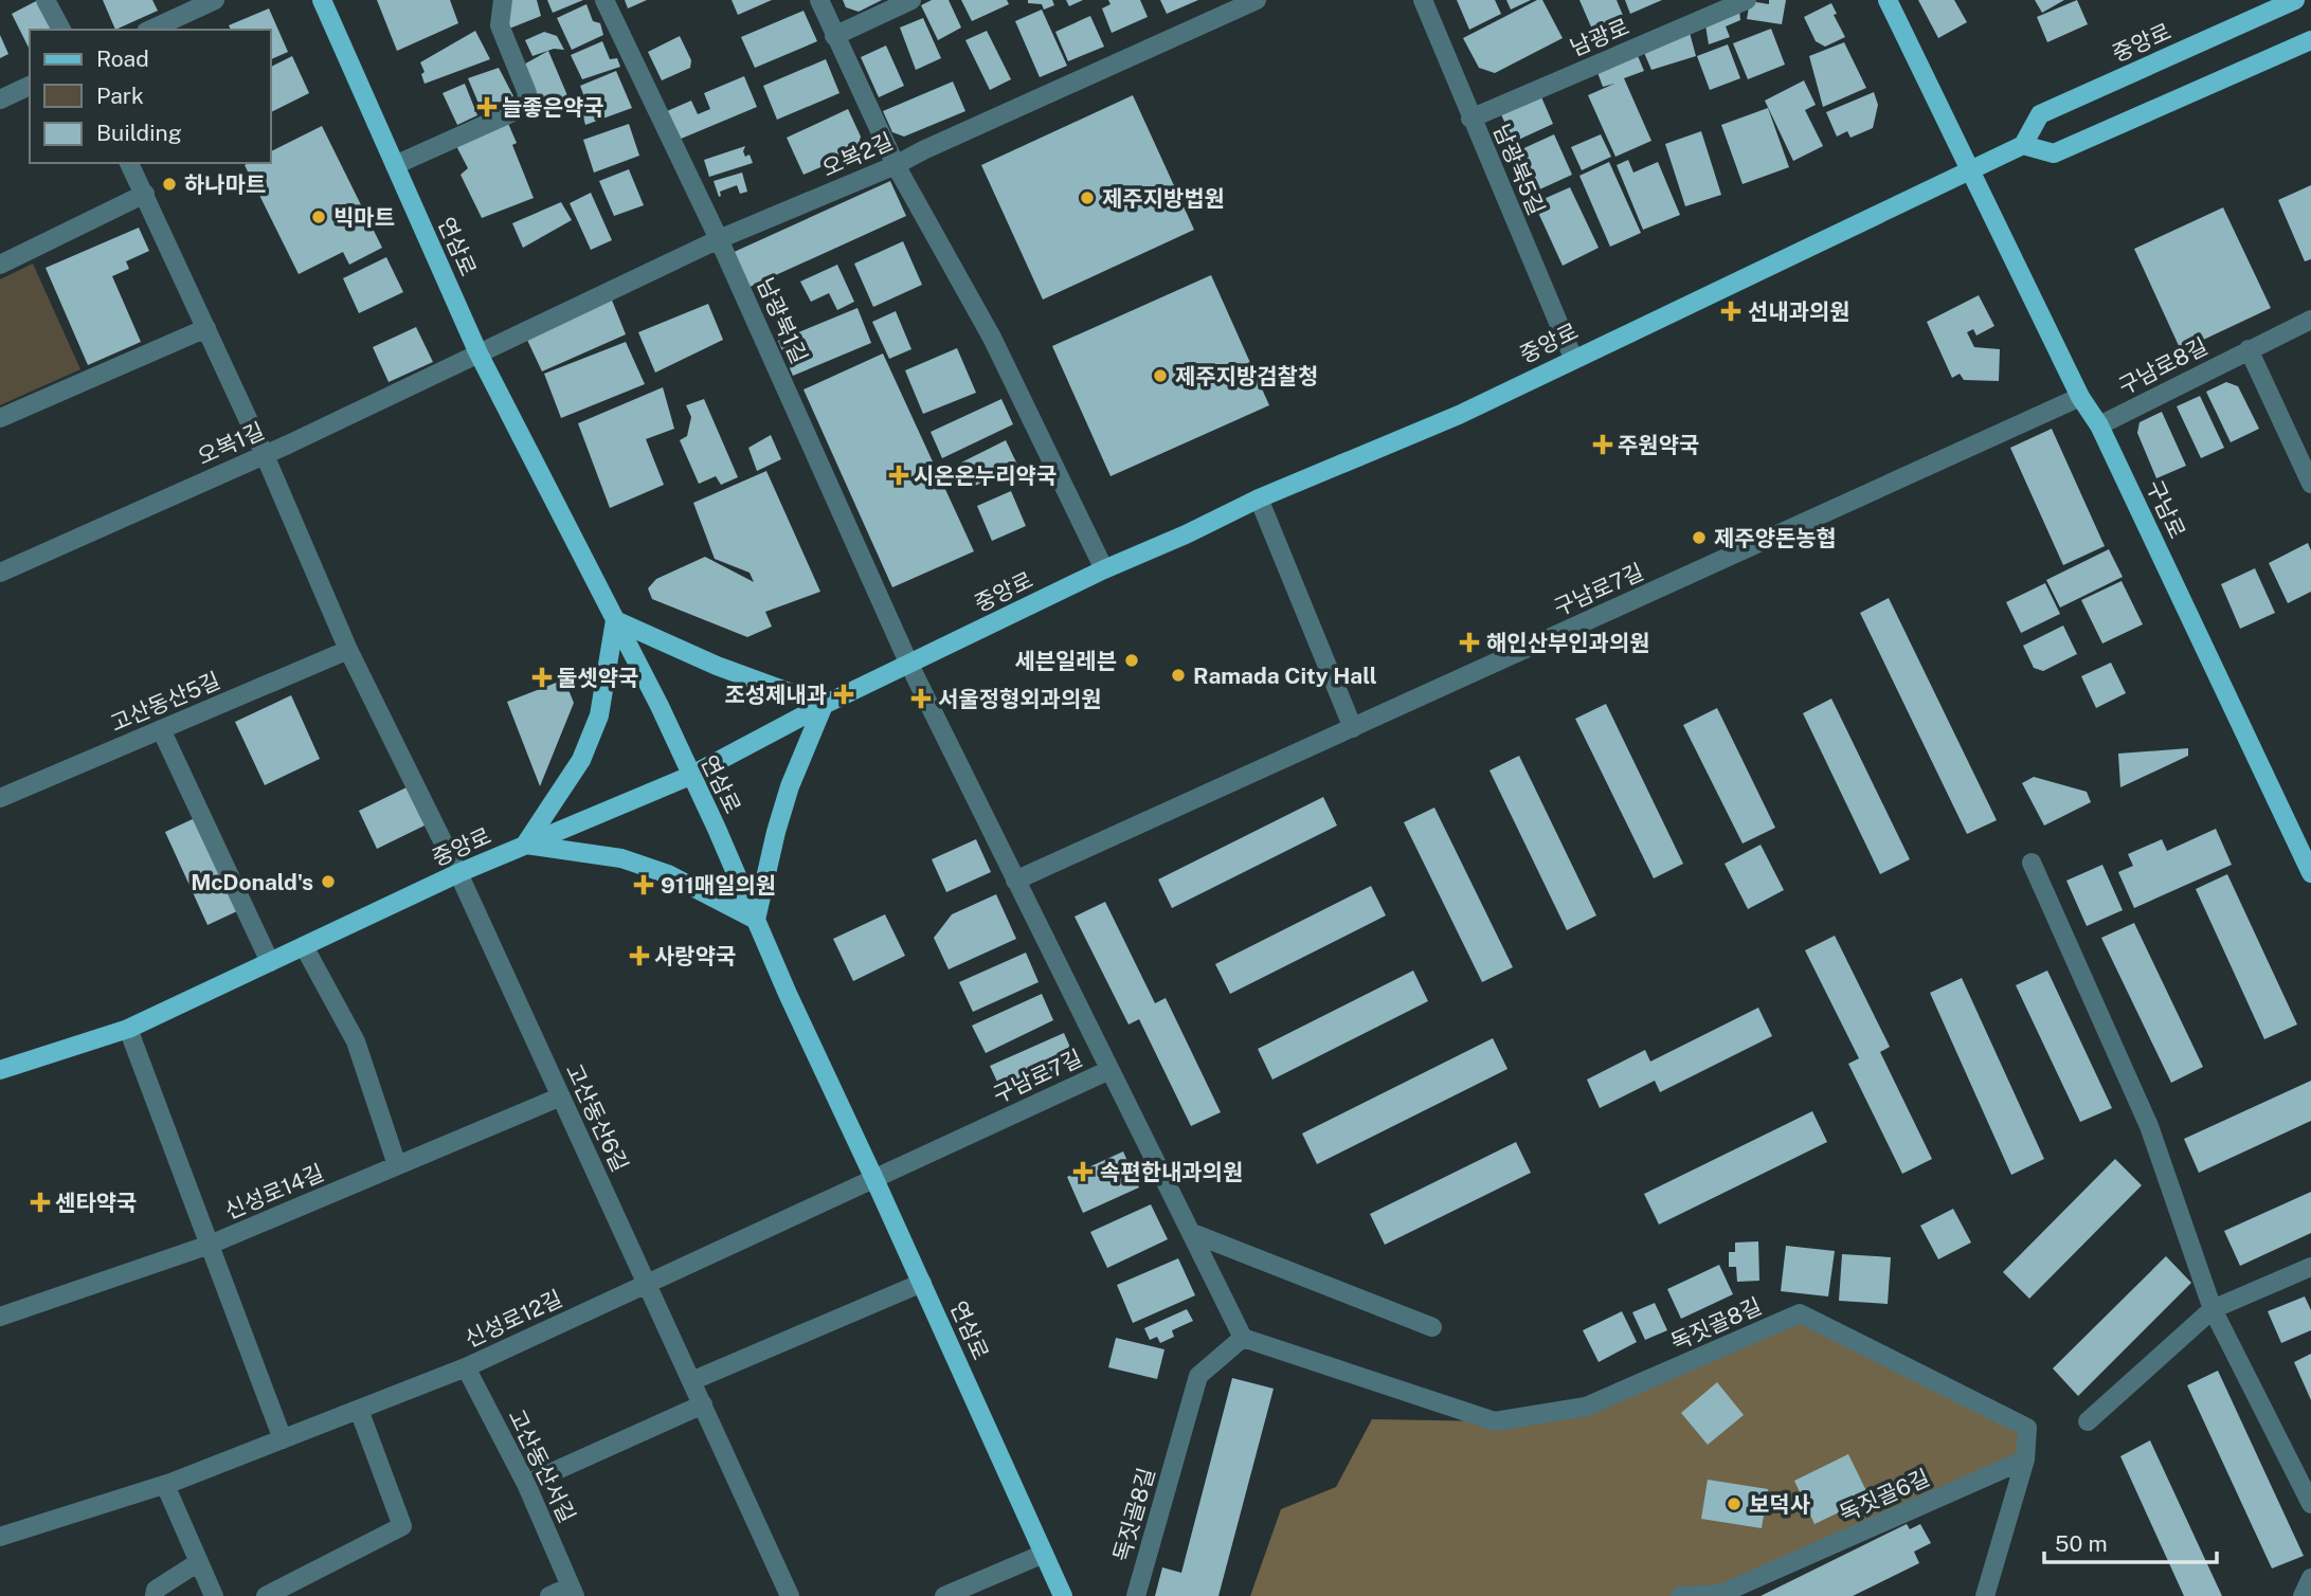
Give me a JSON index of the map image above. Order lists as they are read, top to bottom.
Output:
{
  "streets": {
    "main road": ["중앙로", "연삼로", "구남로"],
    "street": [
      "남광로",
      "오복2길",
      "남광북5길",
      "남광북1길",
      "구남로8길",
      "오복1길",
      "구남로7길",
      "고산동산5길",
      "고산동산6길",
      "신성로14길",
      "신성로12길",
      "독짓골8길",
      "고산동산서길",
      "독짓골6길"
    ]
  },
  "crossings": [
    ["남광로", "남광북5길"],
    ["중앙로", "남광북5길"],
    ["중앙로", "연삼로"],
    ["중앙로", "남광북1길"],
    ["중앙로", "구남로"],
    ["중앙로", "구남로7길"],
    ["중앙로", "고산동산6길"],
    ["오복2길", "연삼로"],
    ["오복2길", "남광북1길"],
    ["오복2길", "오복1길"],
    ["연삼로", "오복1길"],
    ["연삼로", "구남로7길"],
    ["연삼로", "신성로12길"],
    ["남광북1길", "구남로7길"],
    ["구남로8길", "구남로"],
    ["구남로", "구남로7길"],
    ["구남로7길", "신성로12길"],
    ["고산동산6길", "신성로14길"],
    ["고산동산6길", "신성로12길"],
    ["신성로12길", "고산동산서길"],
    ["독짓골8길", "독짓골6길"]
  ],
  "places": {
    "health": [
      "늘좋은약국",
      "선내과의원",
      "주원약국",
      "시온온누리약국",
      "해인산부인과의원",
      "둘셋약국",
      "조성제내과",
      "서울정형외과의원",
      "911매일의원",
      "사랑약국",
      "속편한내과의원",
      "센타약국"
    ],
    "other": [
      "하나마트",
      "제주지방법원",
      "빅마트",
      "제주지방검찰청",
      "제주양돈농협",
      "세븐일레븐",
      "Ramada City Hall",
      "McDonald's",
      "보덕사"
    ]
  },
  "legend": ["Road", "Park", "Building"],
  "scale_bar": "50 m"
}
